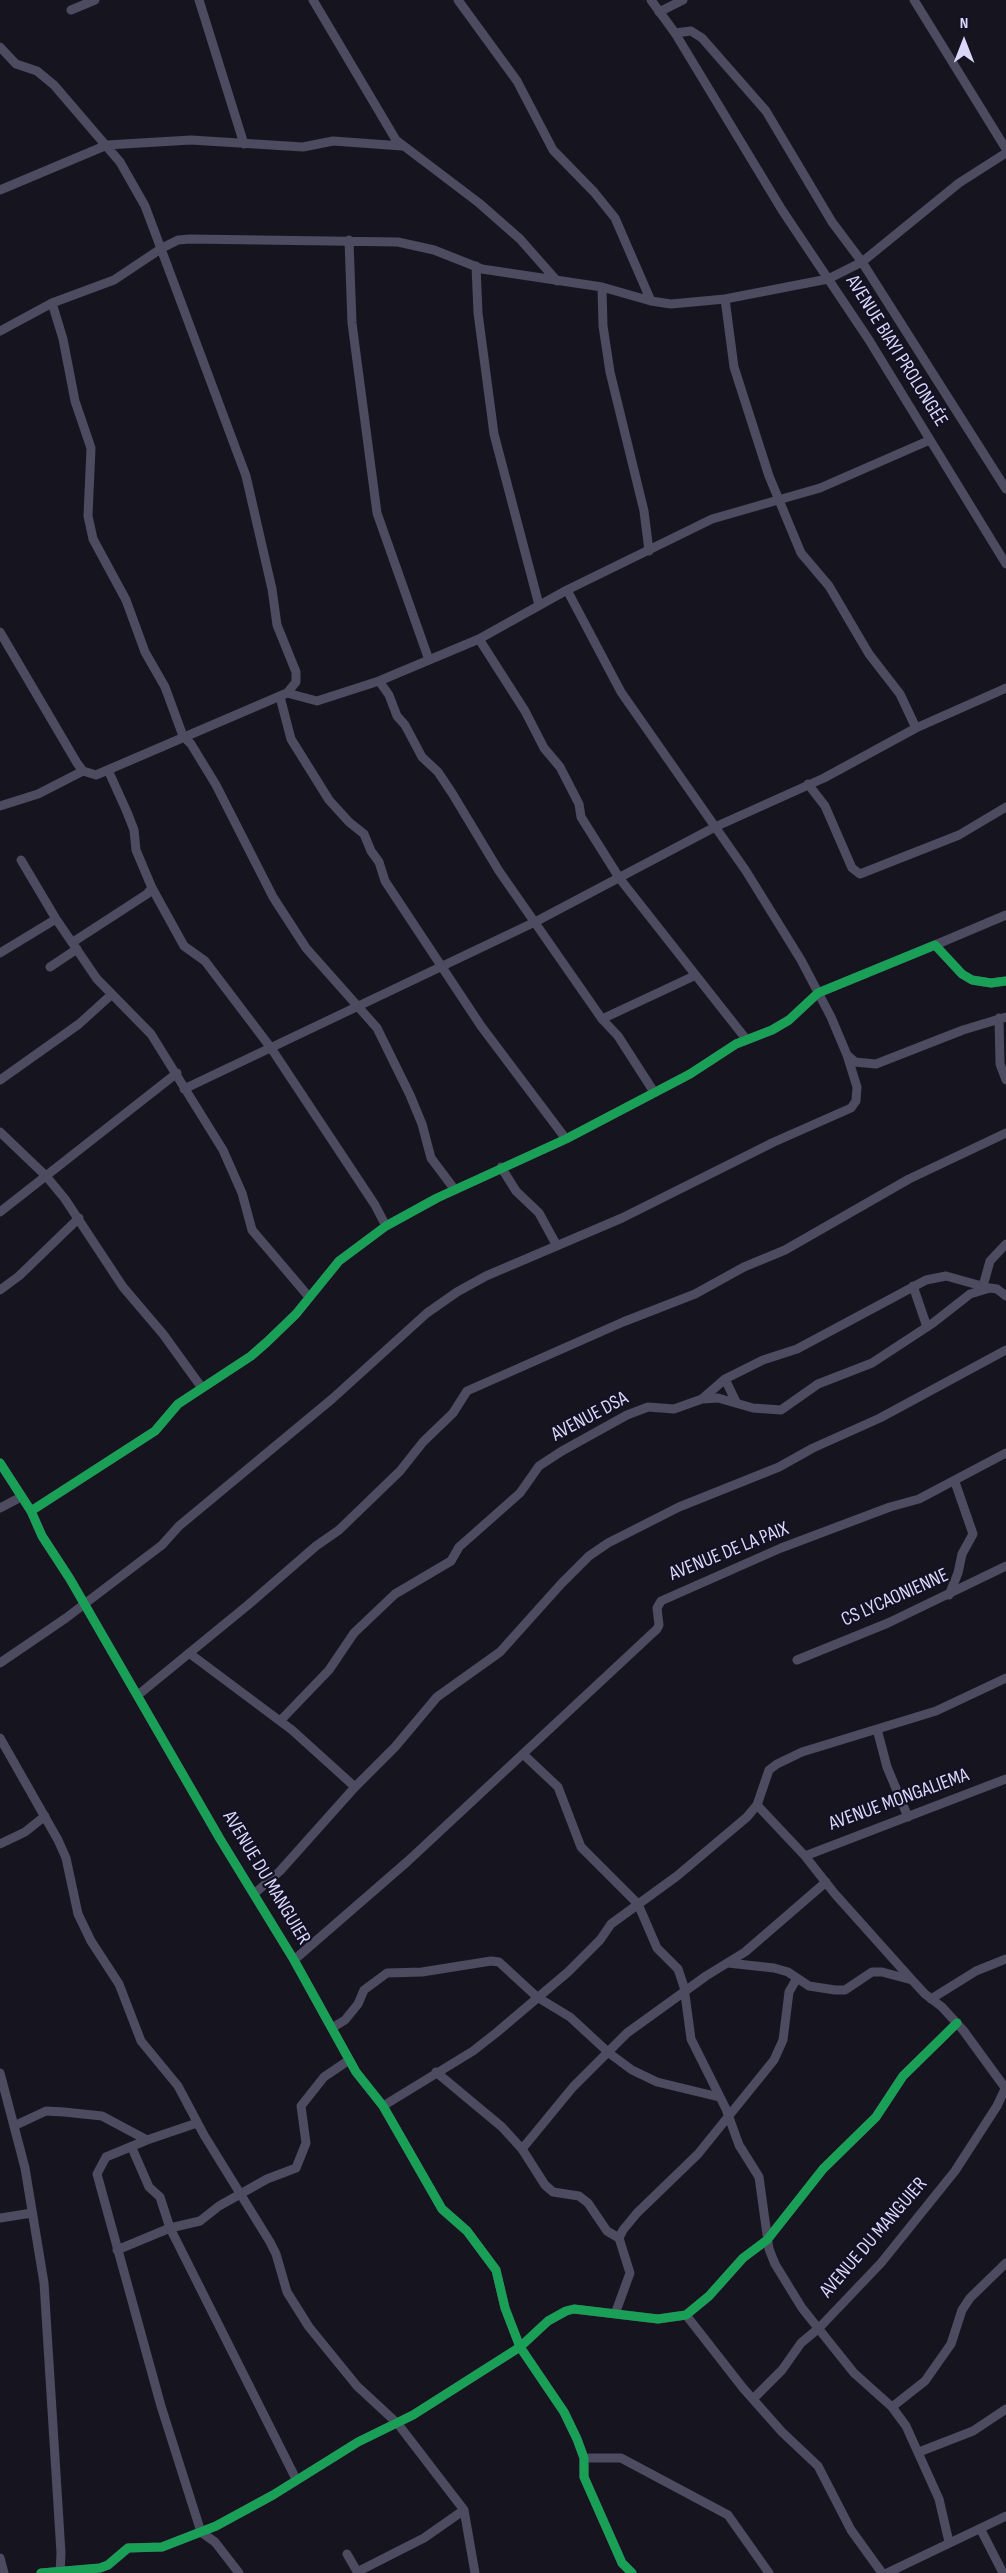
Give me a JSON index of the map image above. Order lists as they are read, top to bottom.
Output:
{
  "streets": {
    "street": [
      "AVENUE BIAYI PROLONGÉE",
      "AVENUE DSA",
      "AVENUE DE LA PAIX",
      "CS LYCAONIENNE",
      "AVENUE MONGALIEMA",
      "AVENUE DU MANGUIER"
    ]
  },
  "crossings": [
    ["AVENUE DE LA PAIX", "AVENUE DU MANGUIER"]
  ],
  "north": "top"
}
